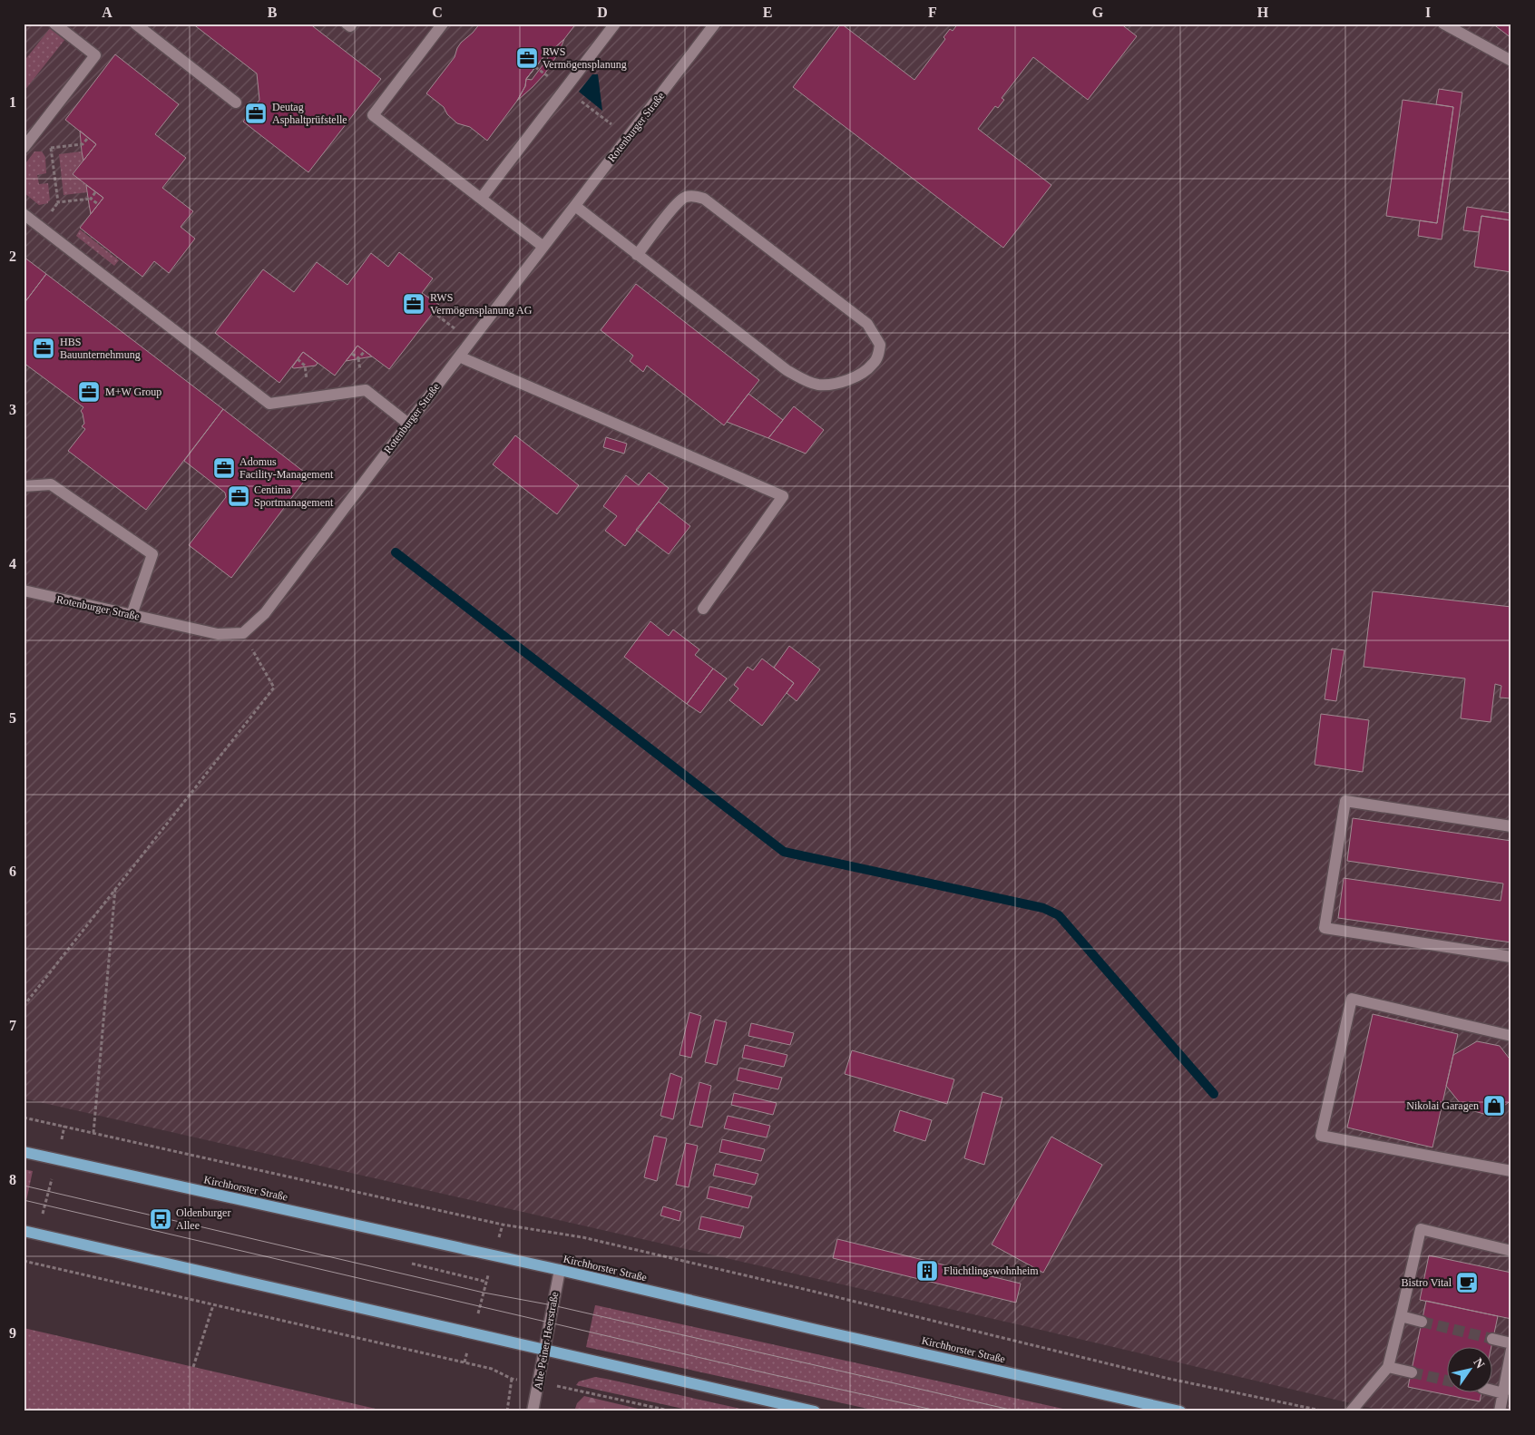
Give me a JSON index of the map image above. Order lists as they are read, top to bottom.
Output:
{
  "streets": {
    "main road": ["Kirchhorster Straße"],
    "street": ["Rotenburger Straße", "Alte Peiner Heerstraße"]
  },
  "crossings": [
    ["Kirchhorster Straße", "Alte Peiner Heerstraße"]
  ],
  "places": {
    "office": [
      "RWS Vermögensplanung",
      "Deutag Asphaltprüfstelle",
      "RWS Vermögensplanung AG",
      "HBS Bauunternehmung",
      "M+W Group",
      "Adomus Facility-Management",
      "Centima Sportmanagement"
    ],
    "shop": ["Nikolai Garagen"],
    "bus stop": ["Oldenburger Allee"],
    "building": ["Flüchtlingswohnheim"],
    "cafe": ["Bistro Vital"]
  },
  "north": "top right",
  "grid": {
    "columns": [
      "A",
      "B",
      "C",
      "D",
      "E",
      "F",
      "G",
      "H",
      "I"
    ],
    "rows": [
      "1",
      "2",
      "3",
      "4",
      "5",
      "6",
      "7",
      "8",
      "9"
    ]
  }
}
